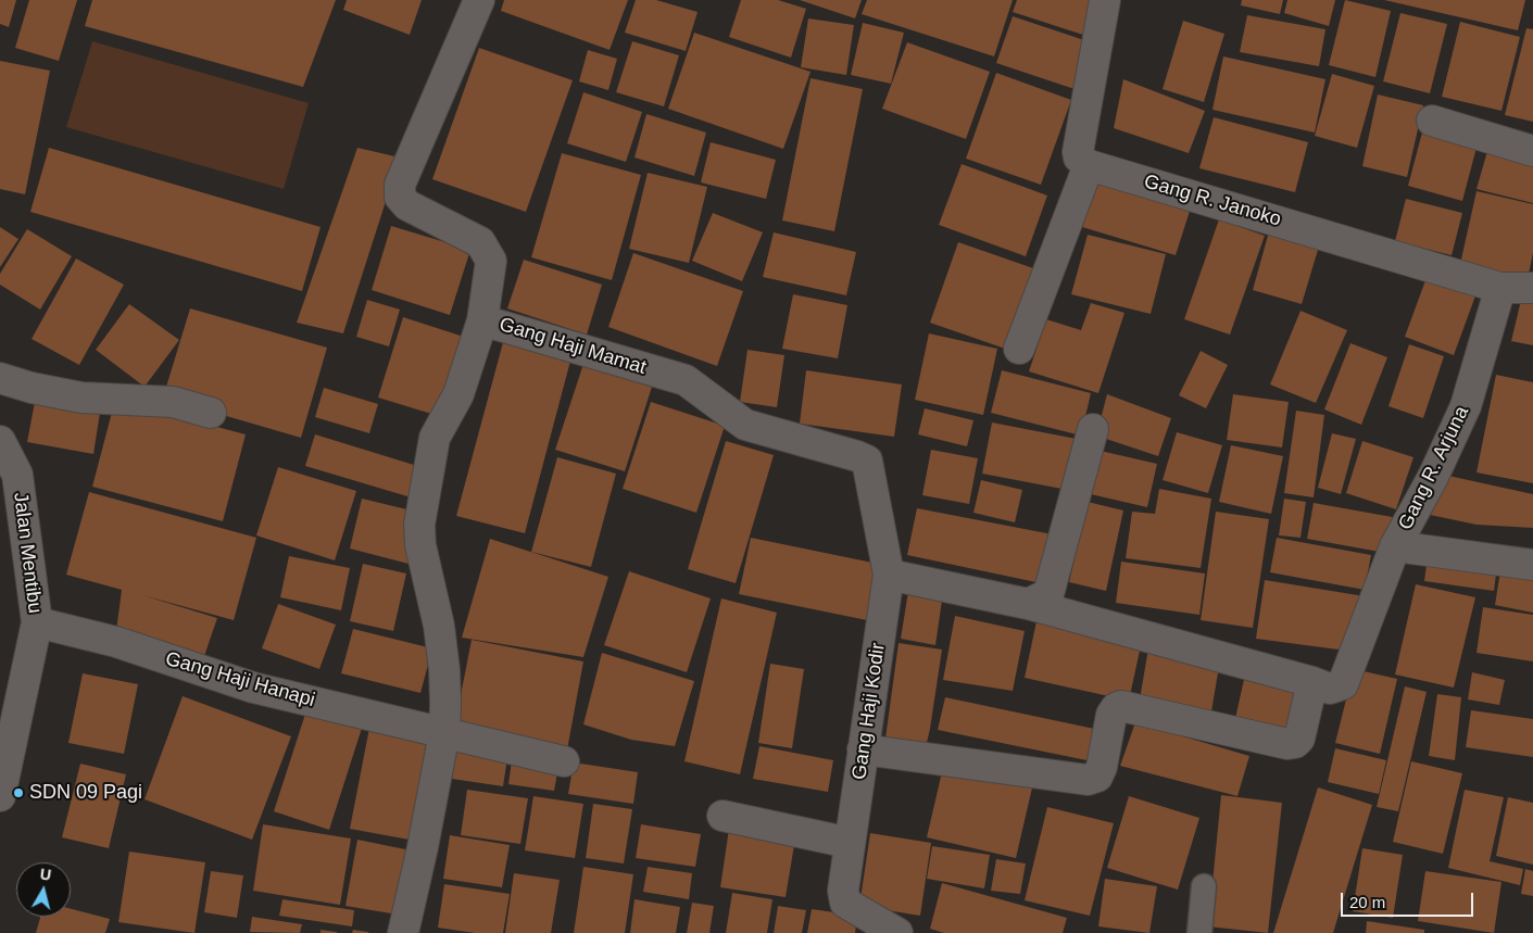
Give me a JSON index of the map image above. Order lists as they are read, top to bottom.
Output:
{
  "streets": {
    "street": [
      "Gang R. Janoko",
      "Gang Haji Mamat",
      "Gang R. Arjuna",
      "Jalan Mentibu",
      "Gang Haji Hanapi",
      "Gang Haji Kodir"
    ]
  },
  "crossings": [
    ["Gang R. Janoko", "Gang R. Arjuna"],
    ["Gang Haji Mamat", "Gang Haji Kodir"],
    ["Jalan Mentibu", "Gang Haji Hanapi"]
  ],
  "places": ["SDN 09 Pagi"],
  "scale_bar": "20 m",
  "north": "top"
}
